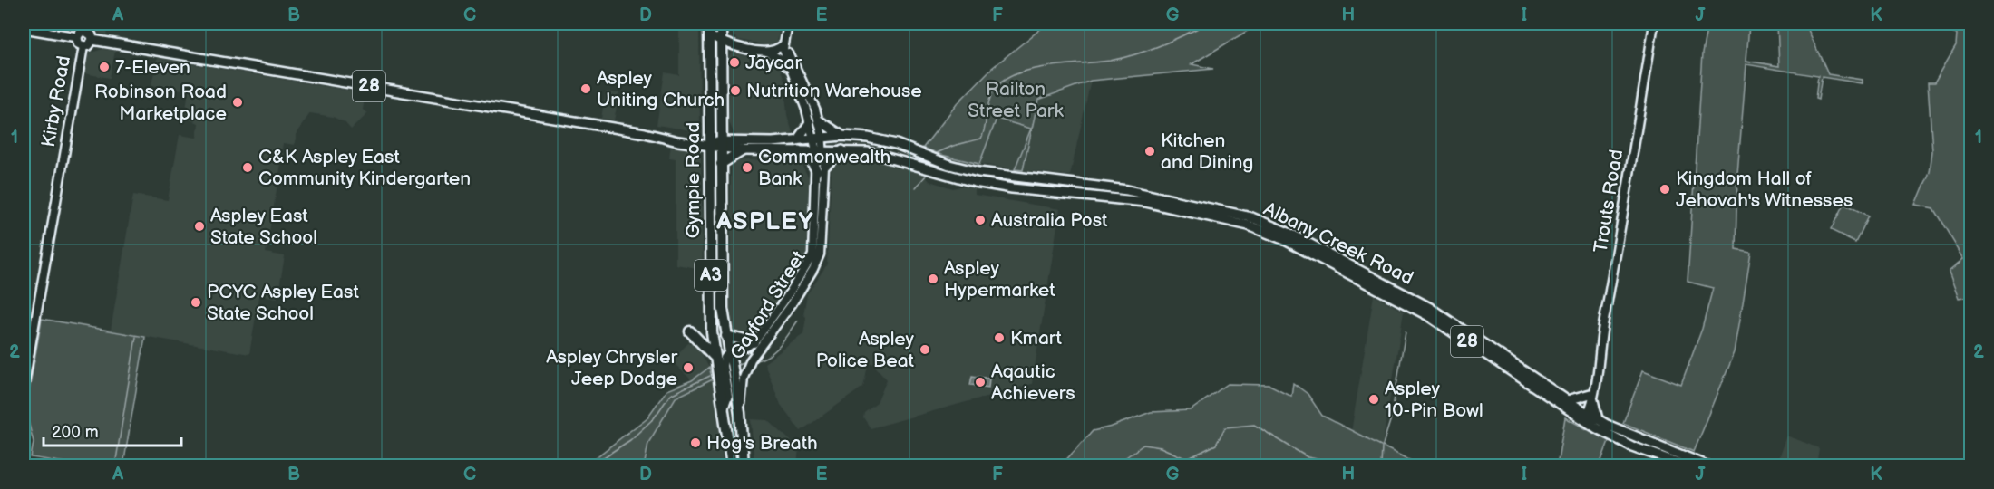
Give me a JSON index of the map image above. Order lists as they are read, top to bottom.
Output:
{
  "streets": {
    "highway": ["Gympie Road", "A3"],
    "main road": [
      "28",
      "Kirby Road",
      "Trouts Road",
      "Albany Creek Road",
      "Gayford Street"
    ]
  },
  "crossings": [
    ["28", "Kirby Road"],
    ["28", "Gympie Road"],
    ["28", "Albany Creek Road"],
    ["28", "Gayford Street"],
    ["Gympie Road", "Gayford Street"],
    ["Trouts Road", "Albany Creek Road"],
    ["Albany Creek Road", "Gayford Street"]
  ],
  "districts": ["ASPLEY"],
  "parks": ["Railton Street Park"],
  "places": [
    "Jaycar",
    "7-Eleven",
    "Aspley Uniting Church",
    "Nutrition Warehouse",
    "Robinson Road Marketplace",
    "Kitchen and Dining",
    "C&K Aspley East Community Kindergarten",
    "Commonwealth Bank",
    "Kingdom Hall of Jehovah's Witnesses",
    "Australia Post",
    "Aspley East State School",
    "Aspley Hypermarket",
    "PCYC Aspley East State School",
    "Kmart",
    "Aspley Police Beat",
    "Aspley Chrysler Jeep Dodge",
    "Aqautic Achievers",
    "Aspley 10-Pin Bowl",
    "Hog's Breath"
  ],
  "scale_bar": "200 m",
  "grid": {
    "columns": [
      "A",
      "B",
      "C",
      "D",
      "E",
      "F",
      "G",
      "H",
      "I",
      "J",
      "K"
    ],
    "rows": ["1", "2"]
  }
}
